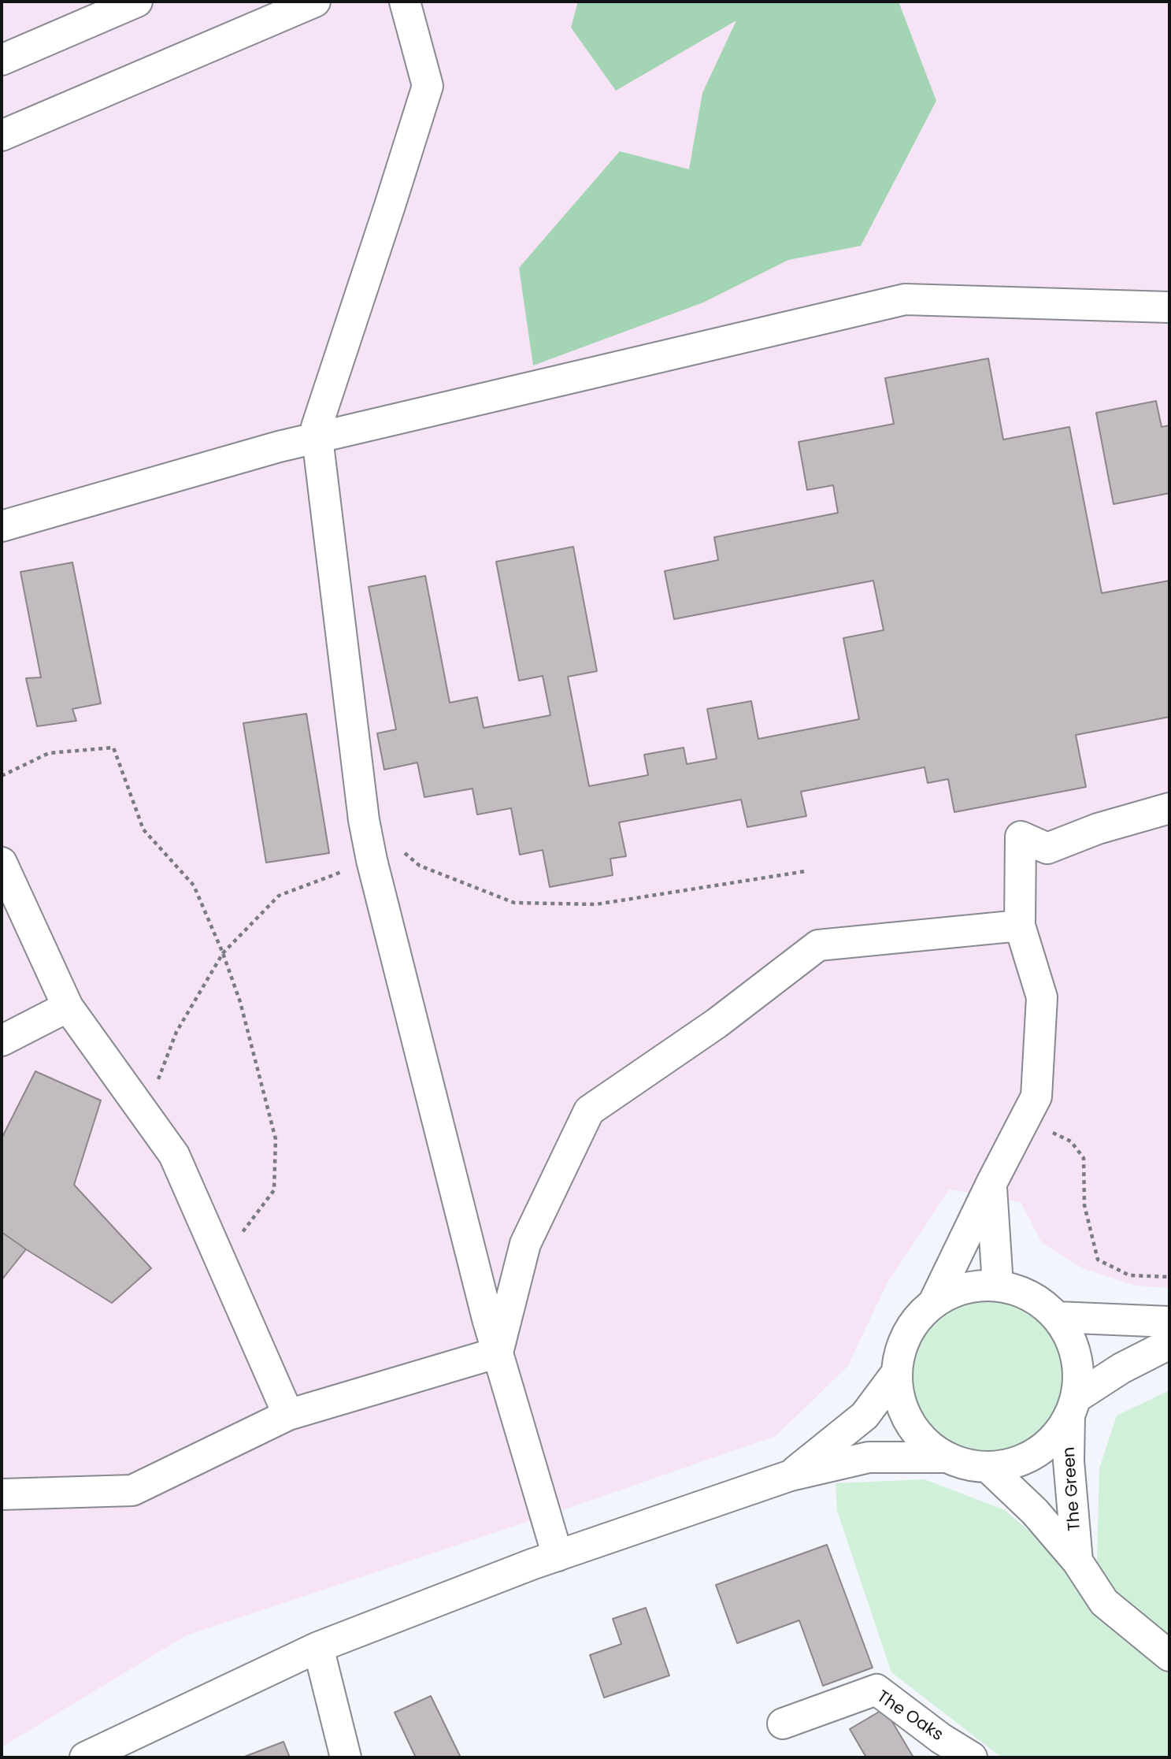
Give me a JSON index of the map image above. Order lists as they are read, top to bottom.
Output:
{
  "streets": {
    "street": ["The Green", "The Oaks"]
  }
}
